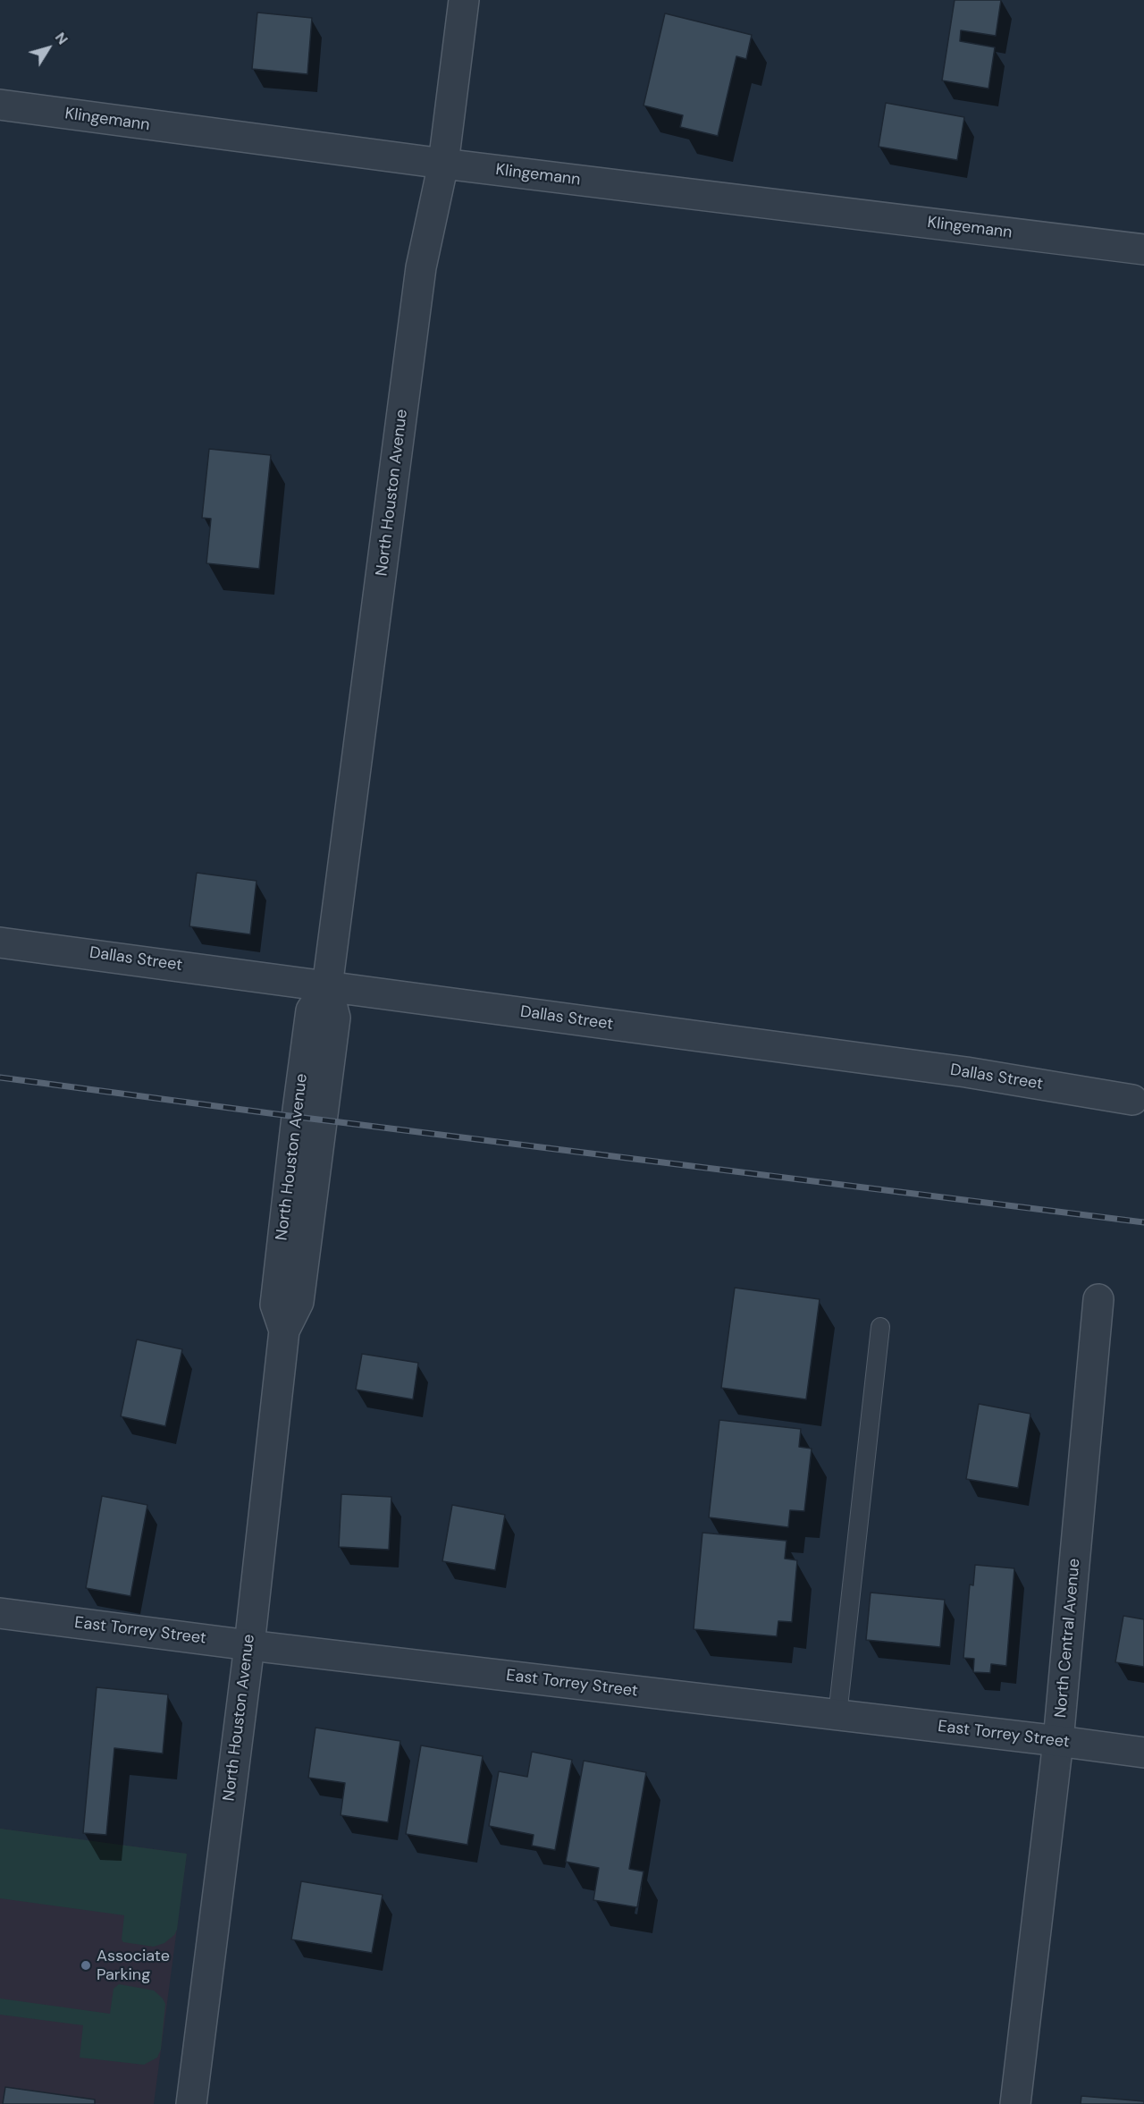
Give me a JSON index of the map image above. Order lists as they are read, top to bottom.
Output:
{
  "streets": {
    "street": [
      "Klingemann",
      "North Houston Avenue",
      "Dallas Street",
      "East Torrey Street",
      "North Central Avenue"
    ]
  },
  "crossings": [
    ["Klingemann", "North Houston Avenue"],
    ["North Houston Avenue", "Dallas Street"],
    ["North Houston Avenue", "East Torrey Street"],
    ["East Torrey Street", "North Central Avenue"]
  ],
  "places": ["Associate Parking"],
  "north": "top right"
}
